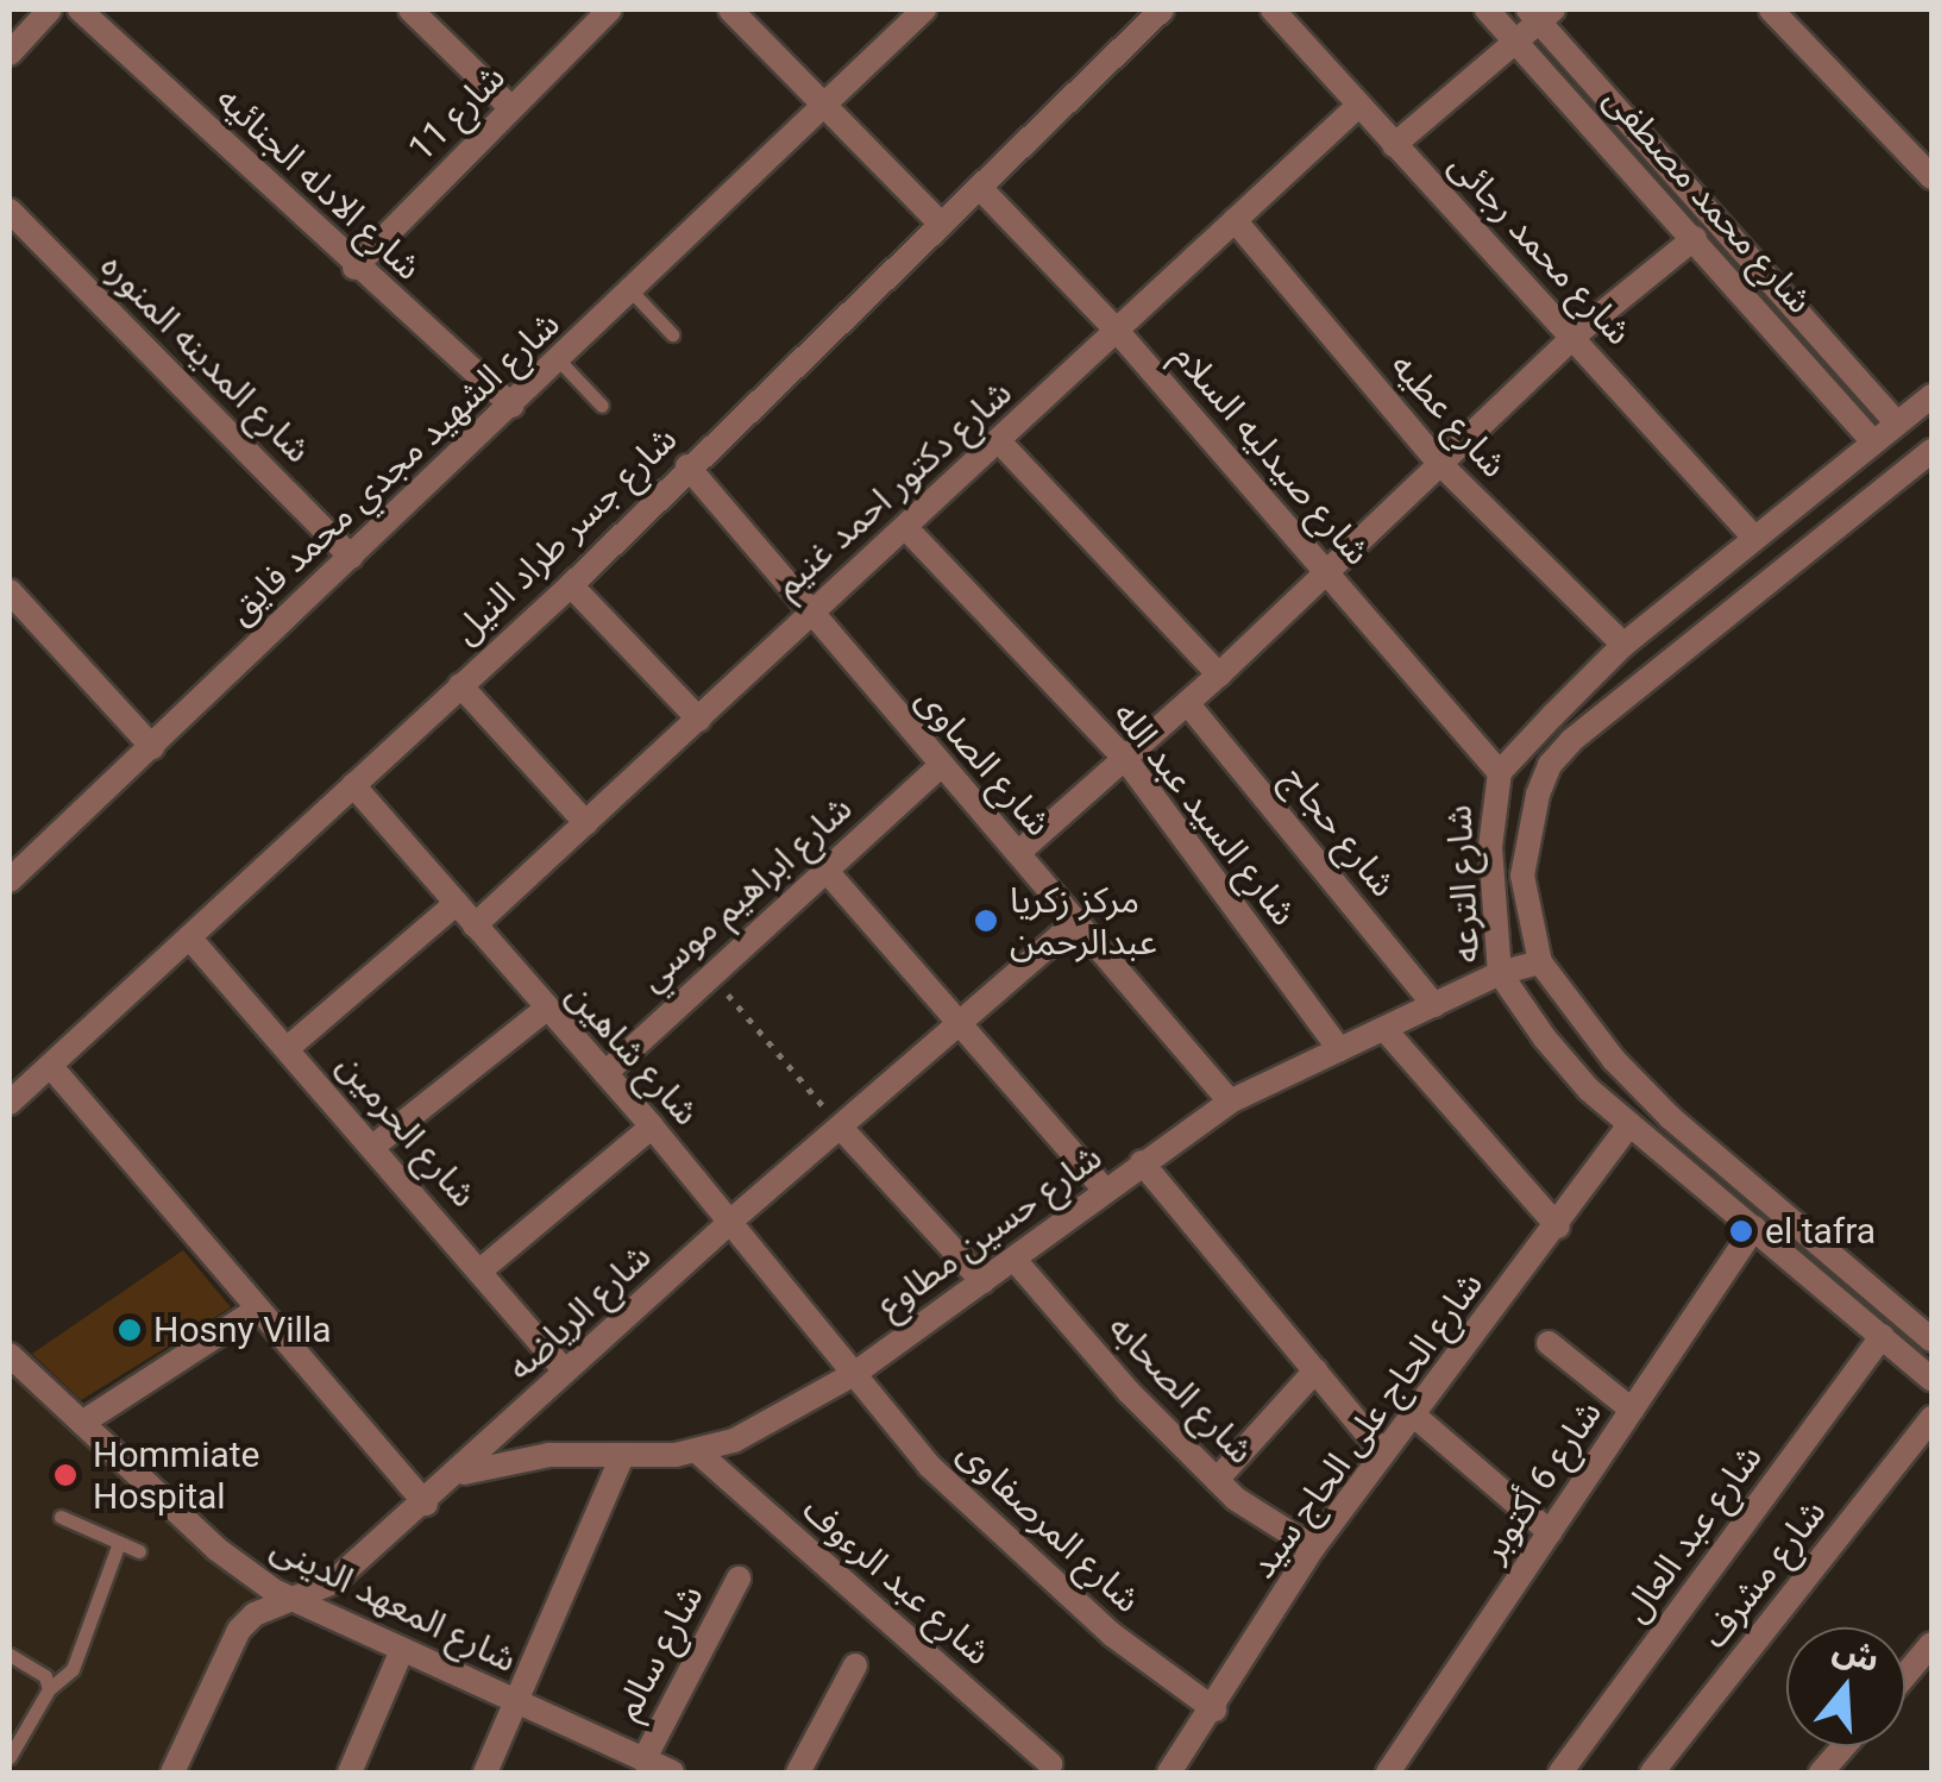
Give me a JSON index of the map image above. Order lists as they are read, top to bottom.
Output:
{
  "streets": {
    "street": [
      "شارع 11",
      "شارع الادله الجنائيه",
      "شارع محمد مصطفى",
      "شارع محمد رجائى",
      "شارع المدينه المنوره",
      "شارع عطيه",
      "شارع صيدليه السلام",
      "شارع الشهيد مجدي محمد فايق",
      "شارع دكتور احمد غنيم",
      "شارع جسر طراد النيل",
      "شارع الصاوى",
      "شارع السيد عبد الله",
      "شارع حجاج",
      "شارع الترعه",
      "شارع ابراهيم موسي",
      "شارع شاهين",
      "شارع الحرمين",
      "شارع حسين مطاوع",
      "شارع الرياضه",
      "شارع الصحابه",
      "شارع الحاج على الحاج سيد",
      "شارع 6 أكتوبر",
      "شارع المرصفاوى",
      "شارع عبد العال",
      "شارع مشرف",
      "شارع عبد الرءوف",
      "شارع المعهد الدينى",
      "شارع سالم"
    ]
  },
  "crossings": [
    ["شارع 11", "شارع الادله الجنائيه"],
    ["شارع الادله الجنائيه", "شارع الشهيد مجدي محمد فايق"],
    ["شارع محمد مصطفى", "شارع الترعه"],
    ["شارع محمد رجائى", "شارع دكتور احمد غنيم"],
    ["شارع محمد رجائى", "شارع الترعه"],
    ["شارع المدينه المنوره", "شارع الشهيد مجدي محمد فايق"],
    ["شارع عطيه", "شارع دكتور احمد غنيم"],
    ["شارع عطيه", "شارع الترعه"],
    ["شارع صيدليه السلام", "شارع دكتور احمد غنيم"],
    ["شارع صيدليه السلام", "شارع جسر طراد النيل"],
    ["شارع صيدليه السلام", "شارع الترعه"],
    ["شارع دكتور احمد غنيم", "شارع الصاوى"],
    ["شارع دكتور احمد غنيم", "شارع السيد عبد الله"],
    ["شارع دكتور احمد غنيم", "شارع شاهين"],
    ["شارع جسر طراد النيل", "شارع الصاوى"],
    ["شارع جسر طراد النيل", "شارع شاهين"],
    ["شارع جسر طراد النيل", "شارع الحرمين"],
    ["شارع الصاوى", "شارع ابراهيم موسي"],
    ["شارع الصاوى", "شارع حسين مطاوع"],
    ["شارع الصاوى", "شارع الرياضه"],
    ["شارع السيد عبد الله", "شارع حسين مطاوع"],
    ["شارع حجاج", "شارع حسين مطاوع"],
    ["شارع الترعه", "شارع حسين مطاوع"],
    ["شارع الترعه", "شارع الحاج على الحاج سيد"],
    ["شارع الترعه", "شارع 6 أكتوبر"],
    ["شارع الترعه", "شارع عبد العال"],
    ["شارع ابراهيم موسي", "شارع شاهين"],
    ["شارع شاهين", "شارع حسين مطاوع"],
    ["شارع شاهين", "شارع الرياضه"],
    ["شارع شاهين", "شارع المرصفاوى"],
    ["شارع الحرمين", "شارع الرياضه"],
    ["شارع حسين مطاوع", "شارع الرياضه"],
    ["شارع حسين مطاوع", "شارع الصحابه"],
    ["شارع حسين مطاوع", "شارع المرصفاوى"],
    ["شارع حسين مطاوع", "شارع عبد الرءوف"],
    ["شارع الرياضه", "شارع المعهد الدينى"],
    ["شارع الصحابه", "شارع الحاج على الحاج سيد"],
    ["شارع الحاج على الحاج سيد", "شارع المرصفاوى"],
    ["شارع المعهد الدينى", "شارع سالم"]
  ],
  "places": [
    "مركز زكريا عبدالرحمن",
    "el tafra",
    "Hosny Villa",
    "Hommiate Hospital"
  ],
  "north": "top"
}
